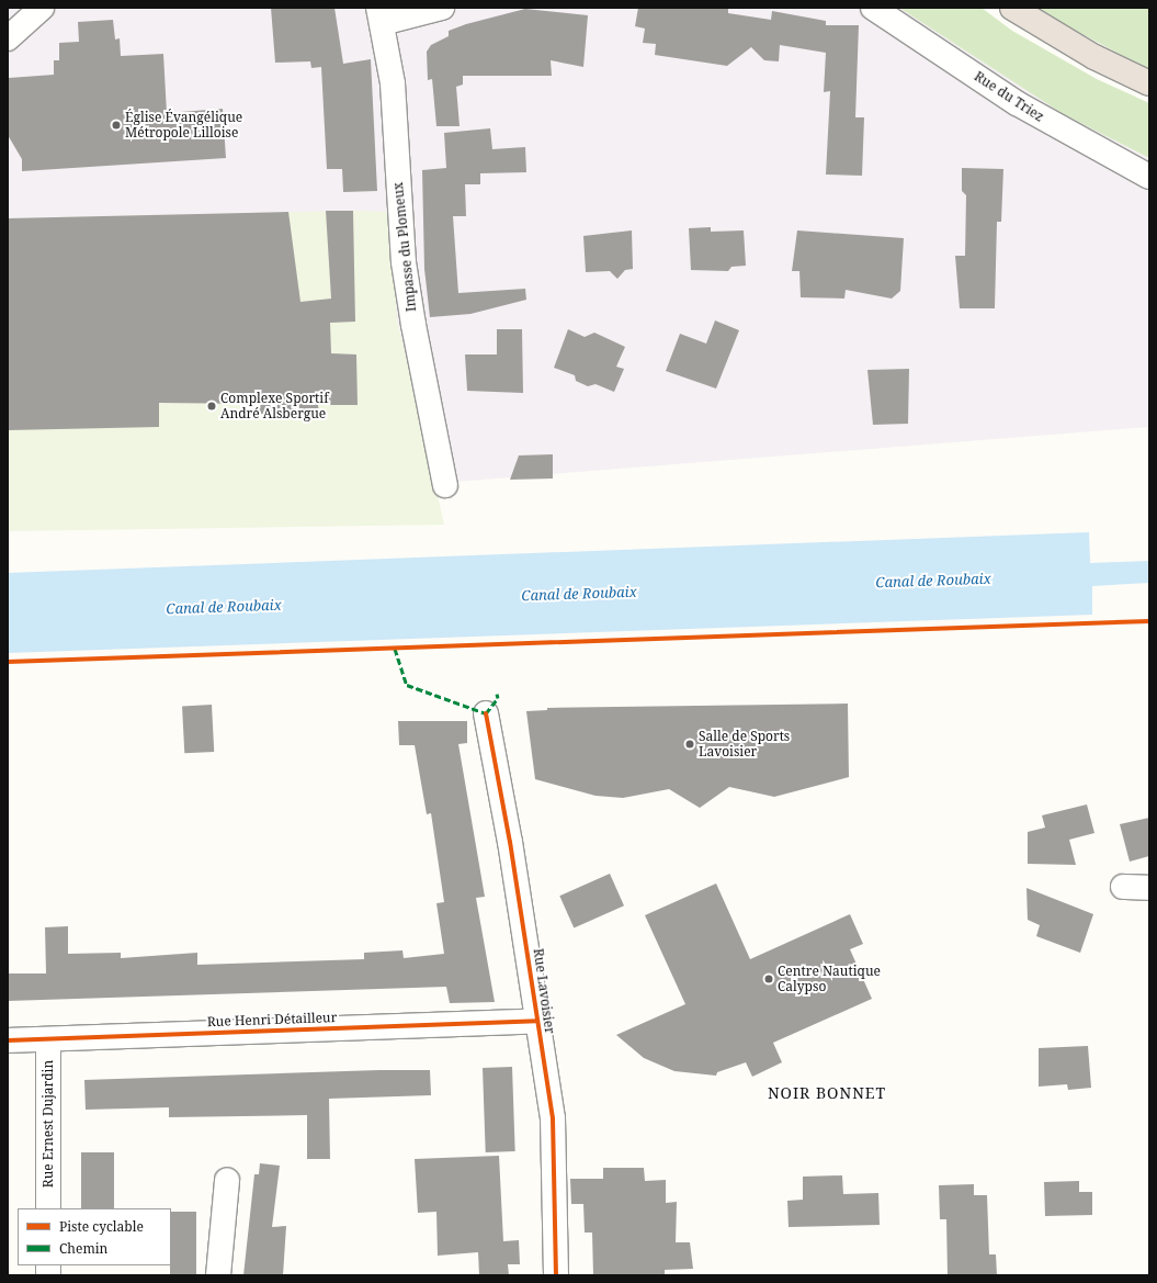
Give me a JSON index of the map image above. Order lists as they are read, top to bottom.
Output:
{
  "streets": {
    "street": [
      "Rue du Triez",
      "Impasse du Plomeux",
      "Rue Lavoisier",
      "Rue Henri Détailleur",
      "Rue Ernest Dujardin"
    ]
  },
  "crossings": [
    ["Rue Lavoisier", "Rue Henri Détailleur"],
    ["Rue Henri Détailleur", "Rue Ernest Dujardin"]
  ],
  "districts": ["NOIR BONNET"],
  "water": ["Canal de Roubaix"],
  "places": [
    "Église Évangélique Métropole Lilloise",
    "Complexe Sportif André Alsbergue",
    "Salle de Sports Lavoisier",
    "Centre Nautique Calypso"
  ],
  "legend": ["Piste cyclable", "Chemin"]
}
